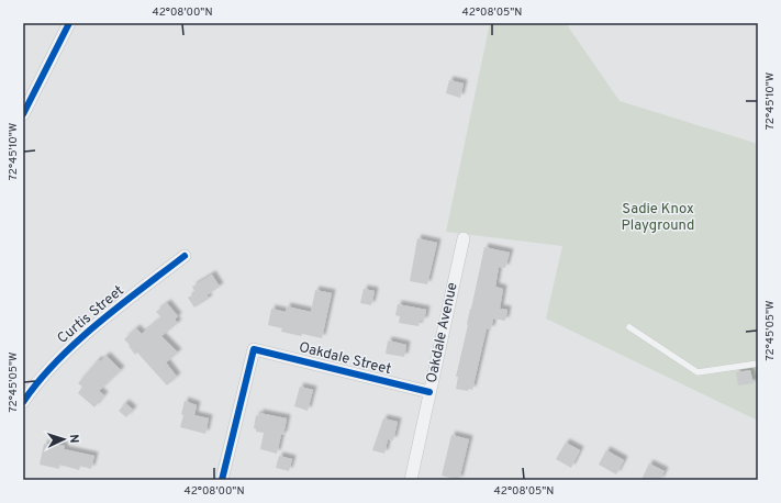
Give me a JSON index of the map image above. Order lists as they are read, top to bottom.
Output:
{
  "streets": {
    "street": ["Curtis Street", "Oakdale Avenue", "Oakdale Street"]
  },
  "crossings": [
    ["Oakdale Avenue", "Oakdale Street"]
  ],
  "parks": ["Sadie Knox Playground"],
  "north": "right",
  "coordinates": [
    "42°08'00\"N",
    "42°08'05\"N",
    "72°45'10\"W",
    "72°45'05\"W"
  ]
}
